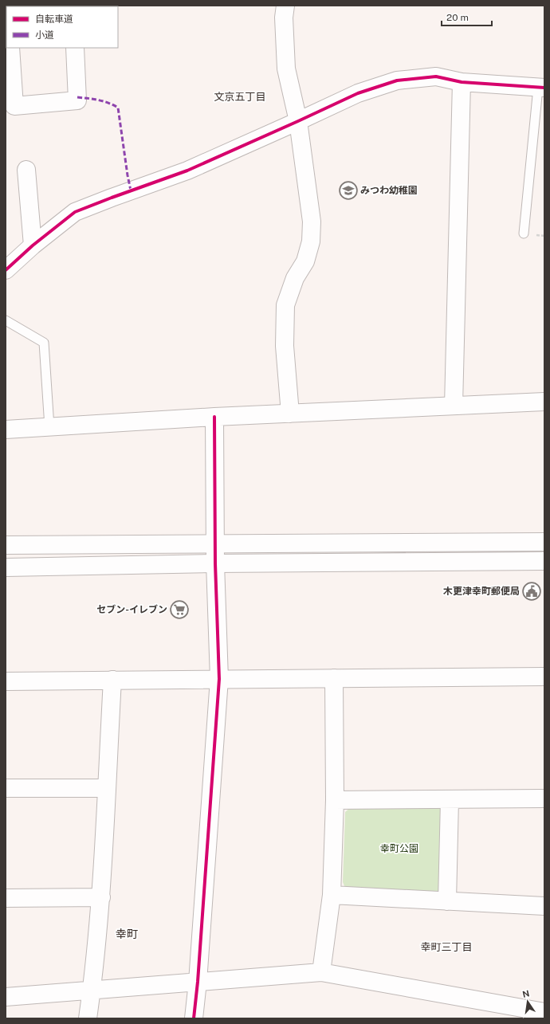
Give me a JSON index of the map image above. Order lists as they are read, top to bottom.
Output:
{
  "districts": ["文京五丁目", "幸町", "幸町三丁目"],
  "parks": ["幸町公園"],
  "places": {
    "school or university": ["みつわ幼稚園"],
    "public building": ["木更津幸町郵便局"],
    "supermarket": ["セブン-イレブン"]
  },
  "legend": ["自転車道", "小道"],
  "scale_bar": "20 m",
  "north": "top"
}
